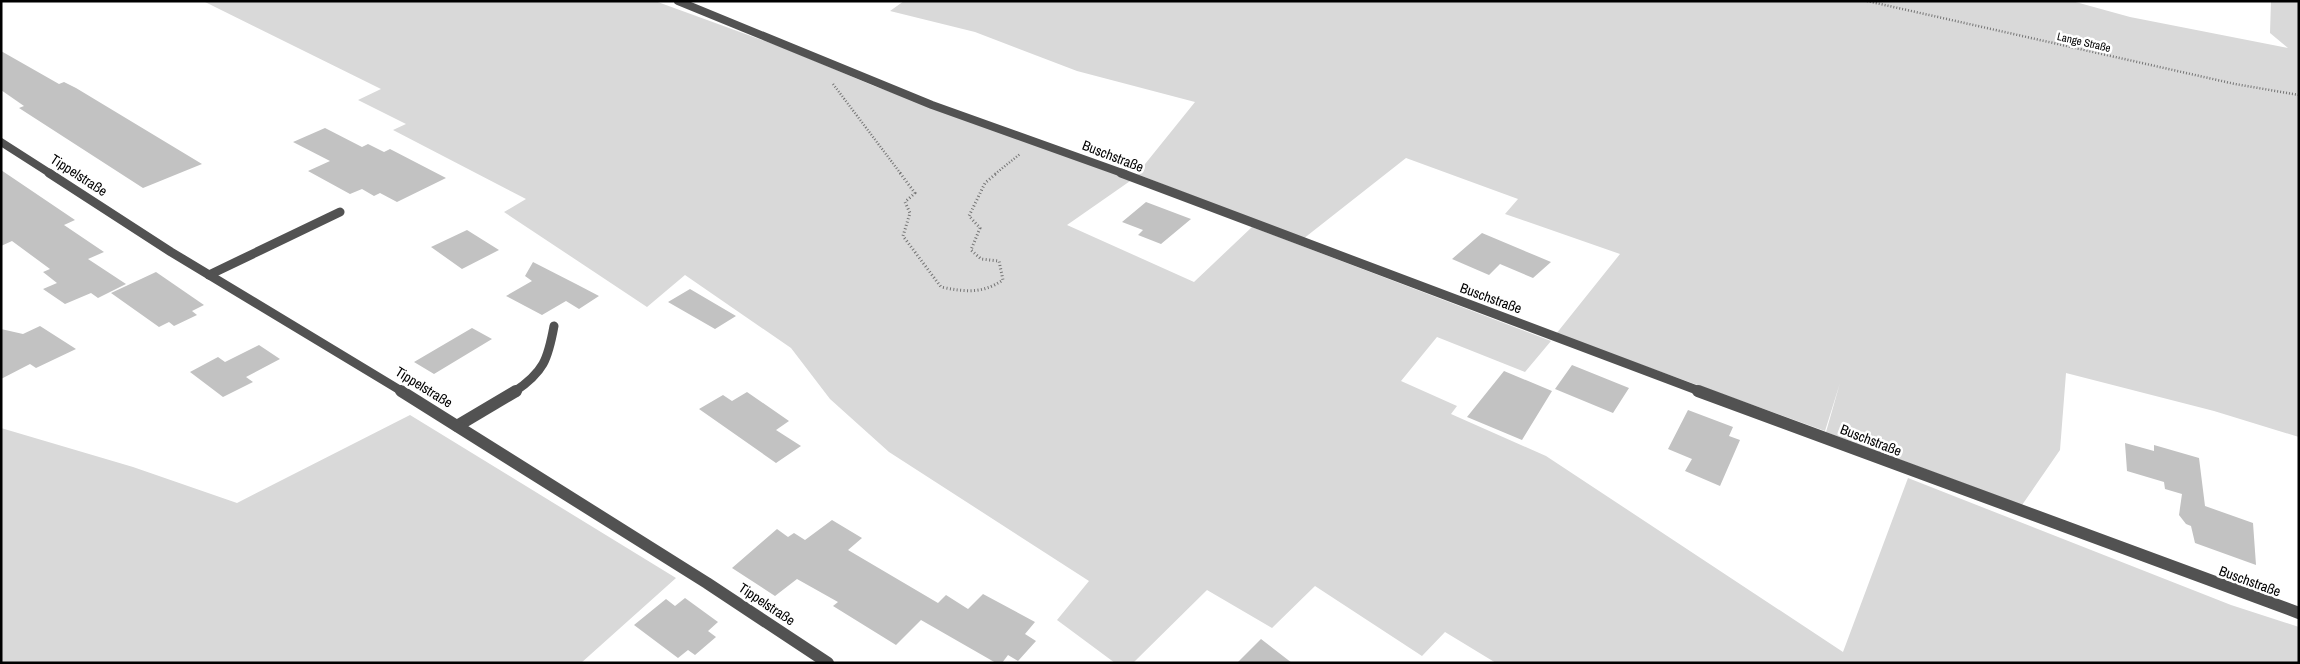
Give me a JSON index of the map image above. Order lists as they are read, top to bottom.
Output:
{
  "streets": {
    "street": ["Buschstraße", "Tippelstraße"],
    "path": ["Lange Straße"]
  }
}
